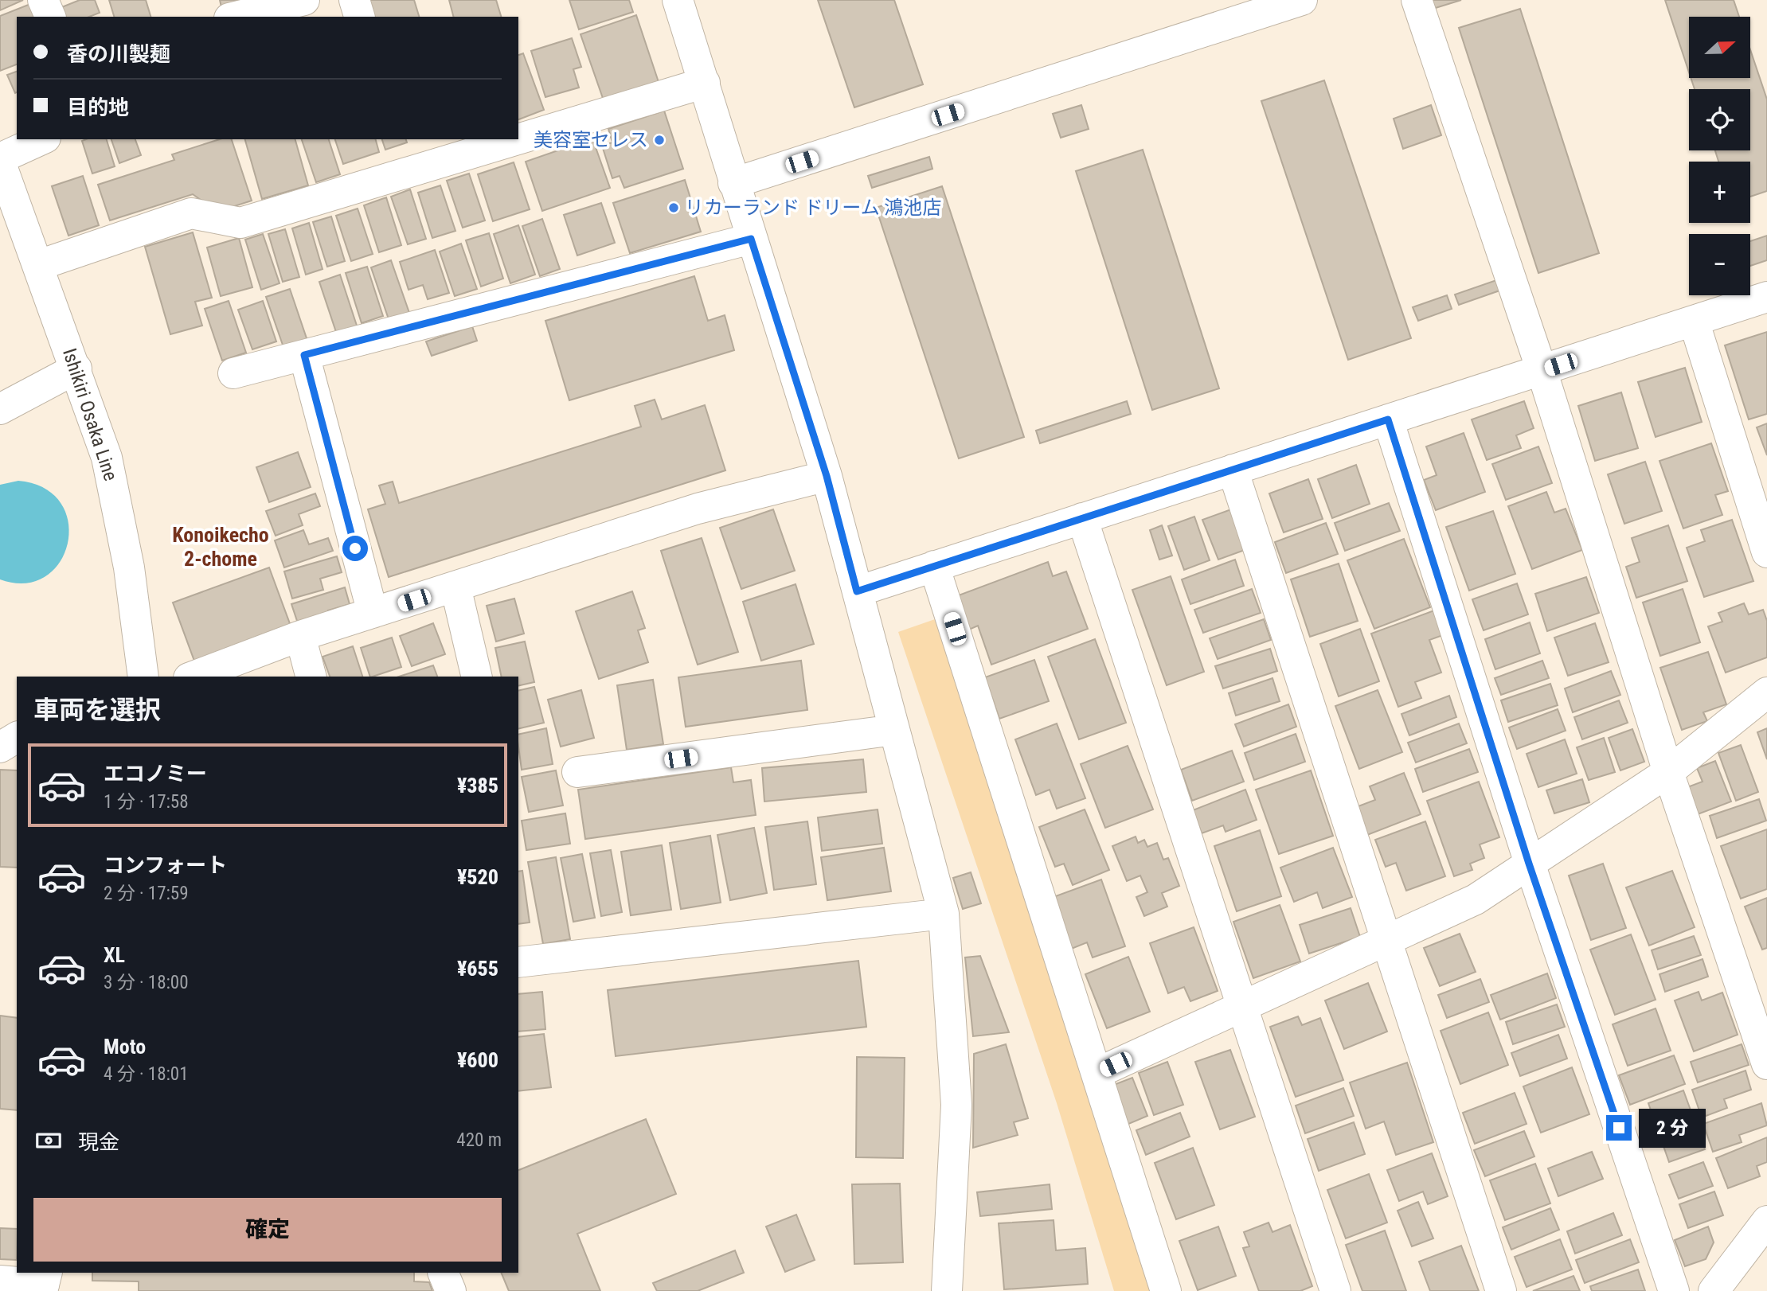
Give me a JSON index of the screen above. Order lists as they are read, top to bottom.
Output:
{
  "streets": {
    "street": ["Ishikiri Osaka Line"]
  },
  "districts": ["Konoikecho 2-chome"],
  "places": ["美容室セレス", "リカーランド ドリーム 鴻池店"],
  "north": "right",
  "page": {
    "map_buttons": ["+", "−"],
    "banner": ["香の川製麺", "目的地"],
    "heading": "車両を選択",
    "list": [
      {
        "name": "エコノミー",
        "note": "1 分 · 17:58",
        "value": "¥385"
      },
      {
        "name": "コンフォート",
        "note": "2 分 · 17:59",
        "value": "¥520"
      },
      {
        "name": "XL",
        "note": "3 分 · 18:00",
        "value": "¥655"
      },
      {
        "name": "Moto",
        "note": "4 分 · 18:01",
        "value": "¥600"
      }
    ],
    "bubble": "2 分",
    "pay": ["現金", "420 m"],
    "buttons": "確定"
  }
}
